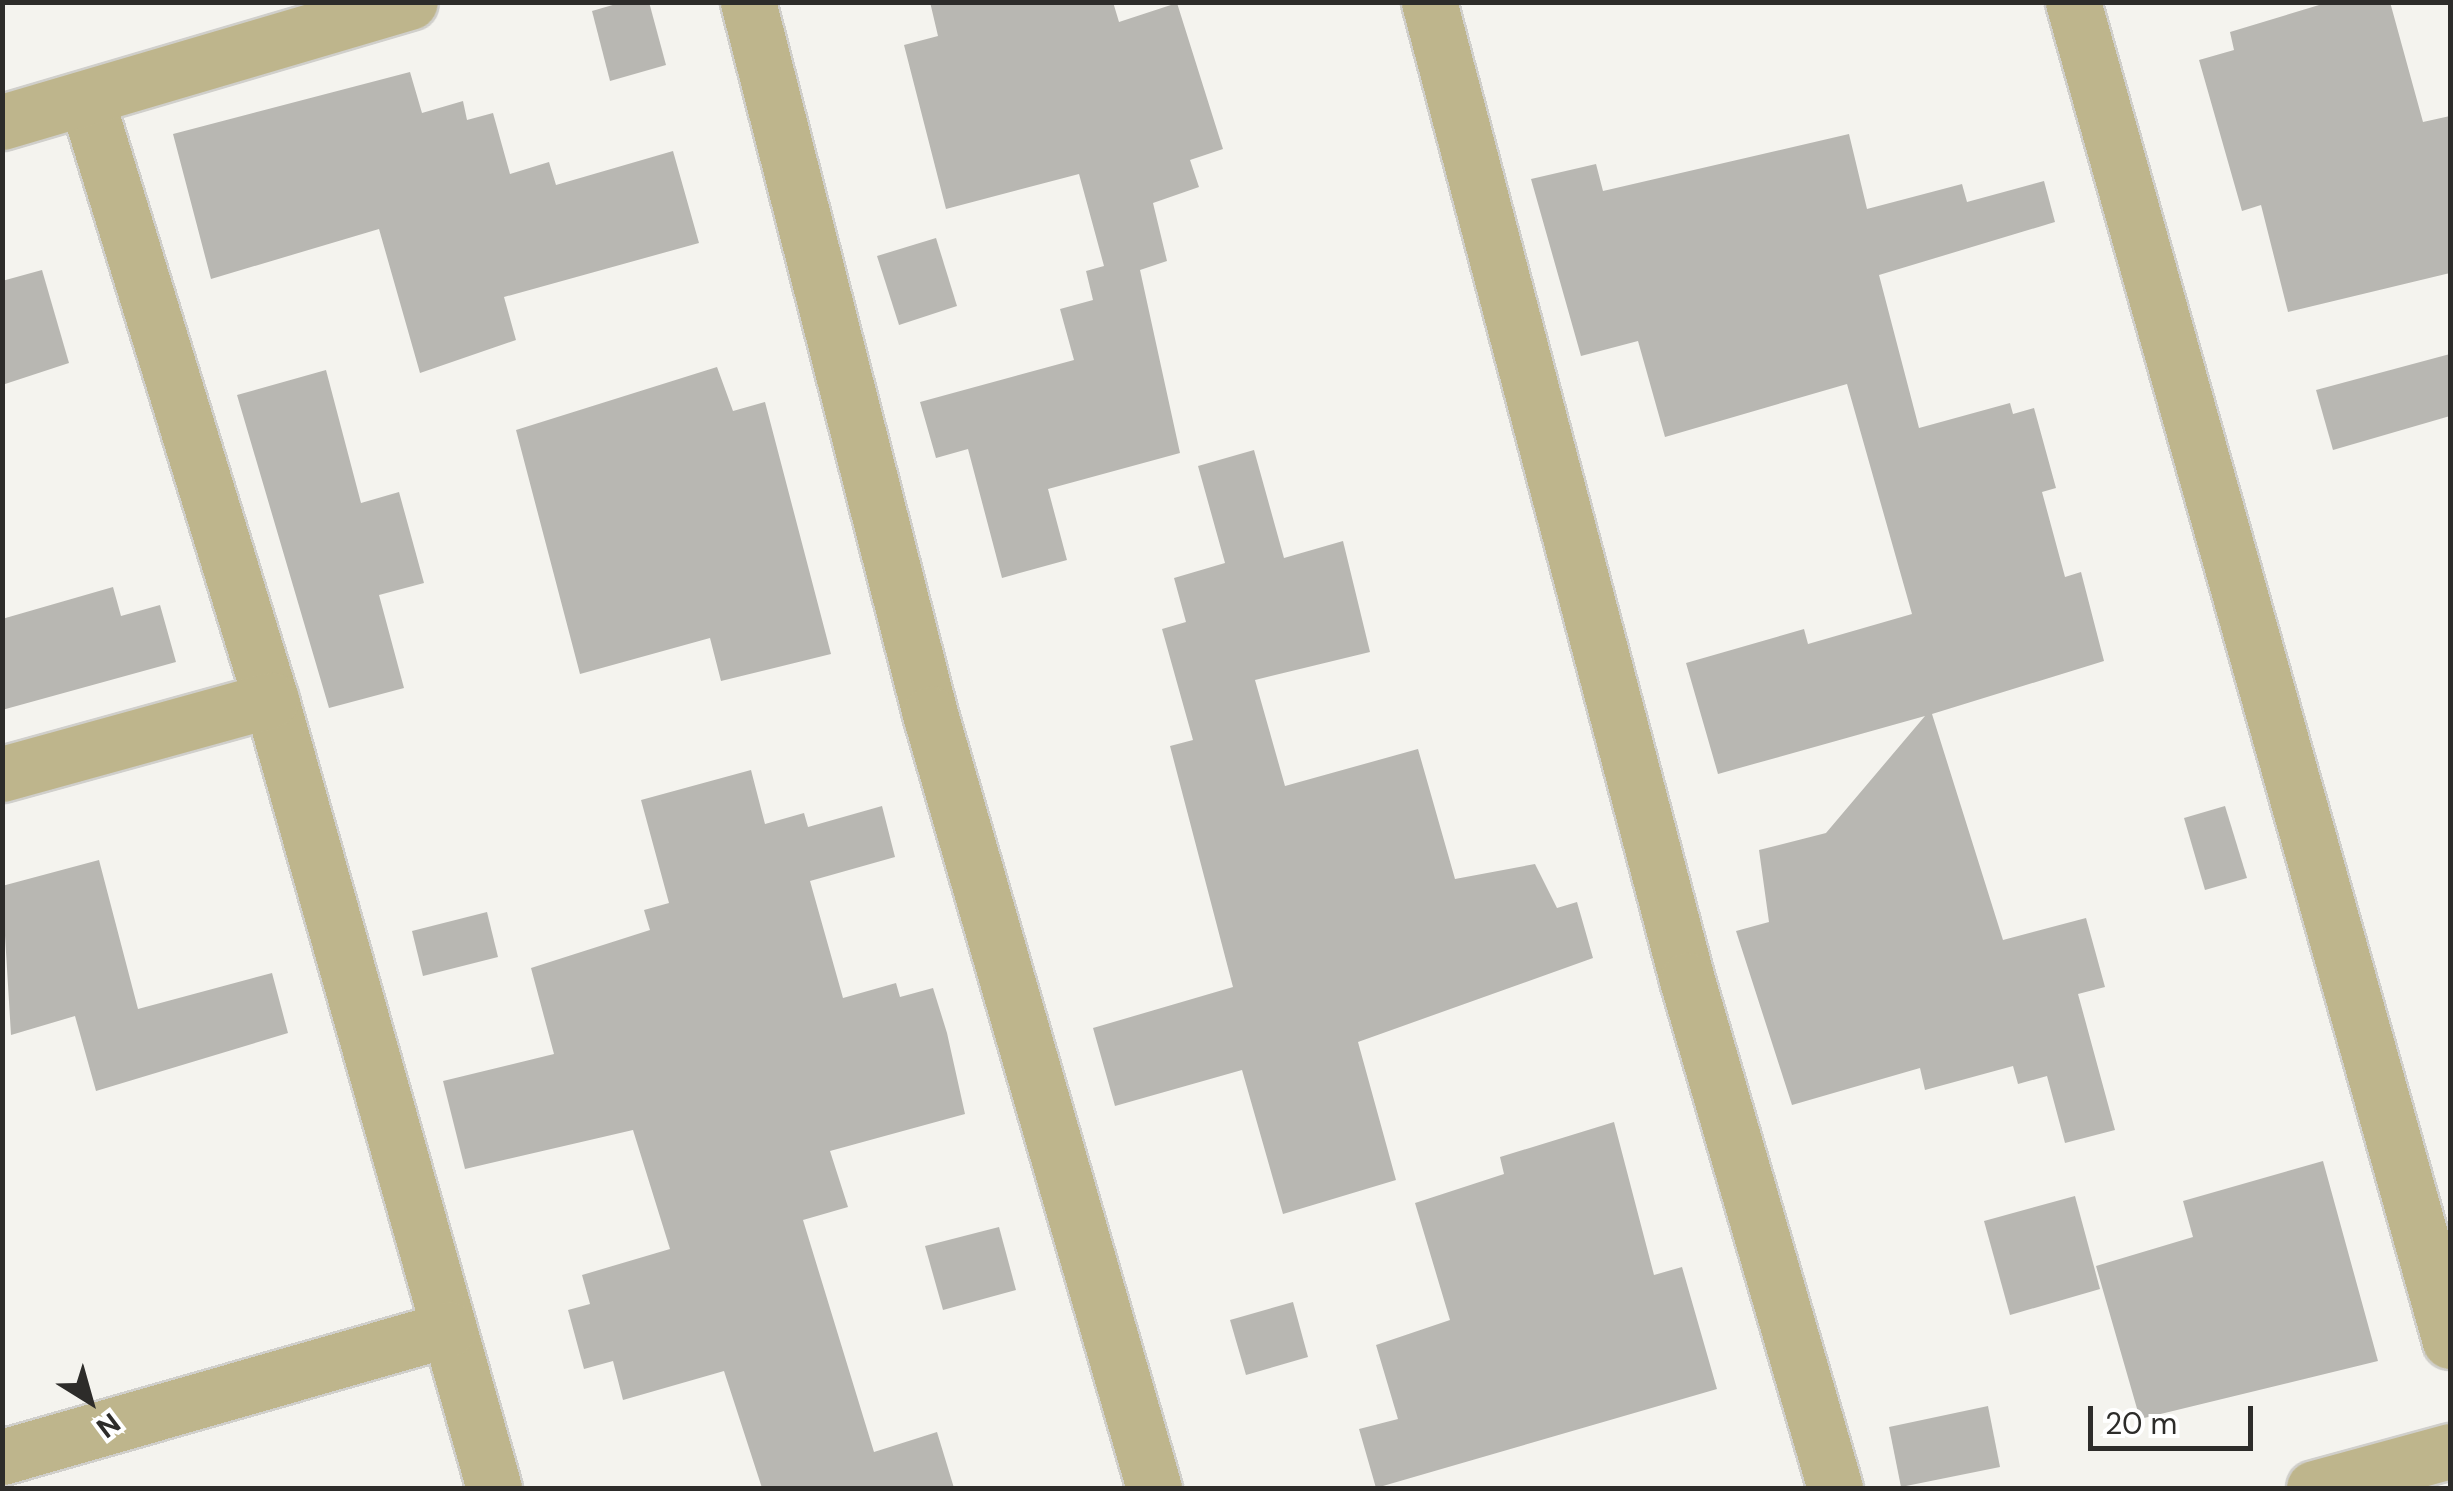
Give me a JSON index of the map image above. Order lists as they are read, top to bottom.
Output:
{
  "scale_bar": "20 m",
  "north": "bottom right"
}
